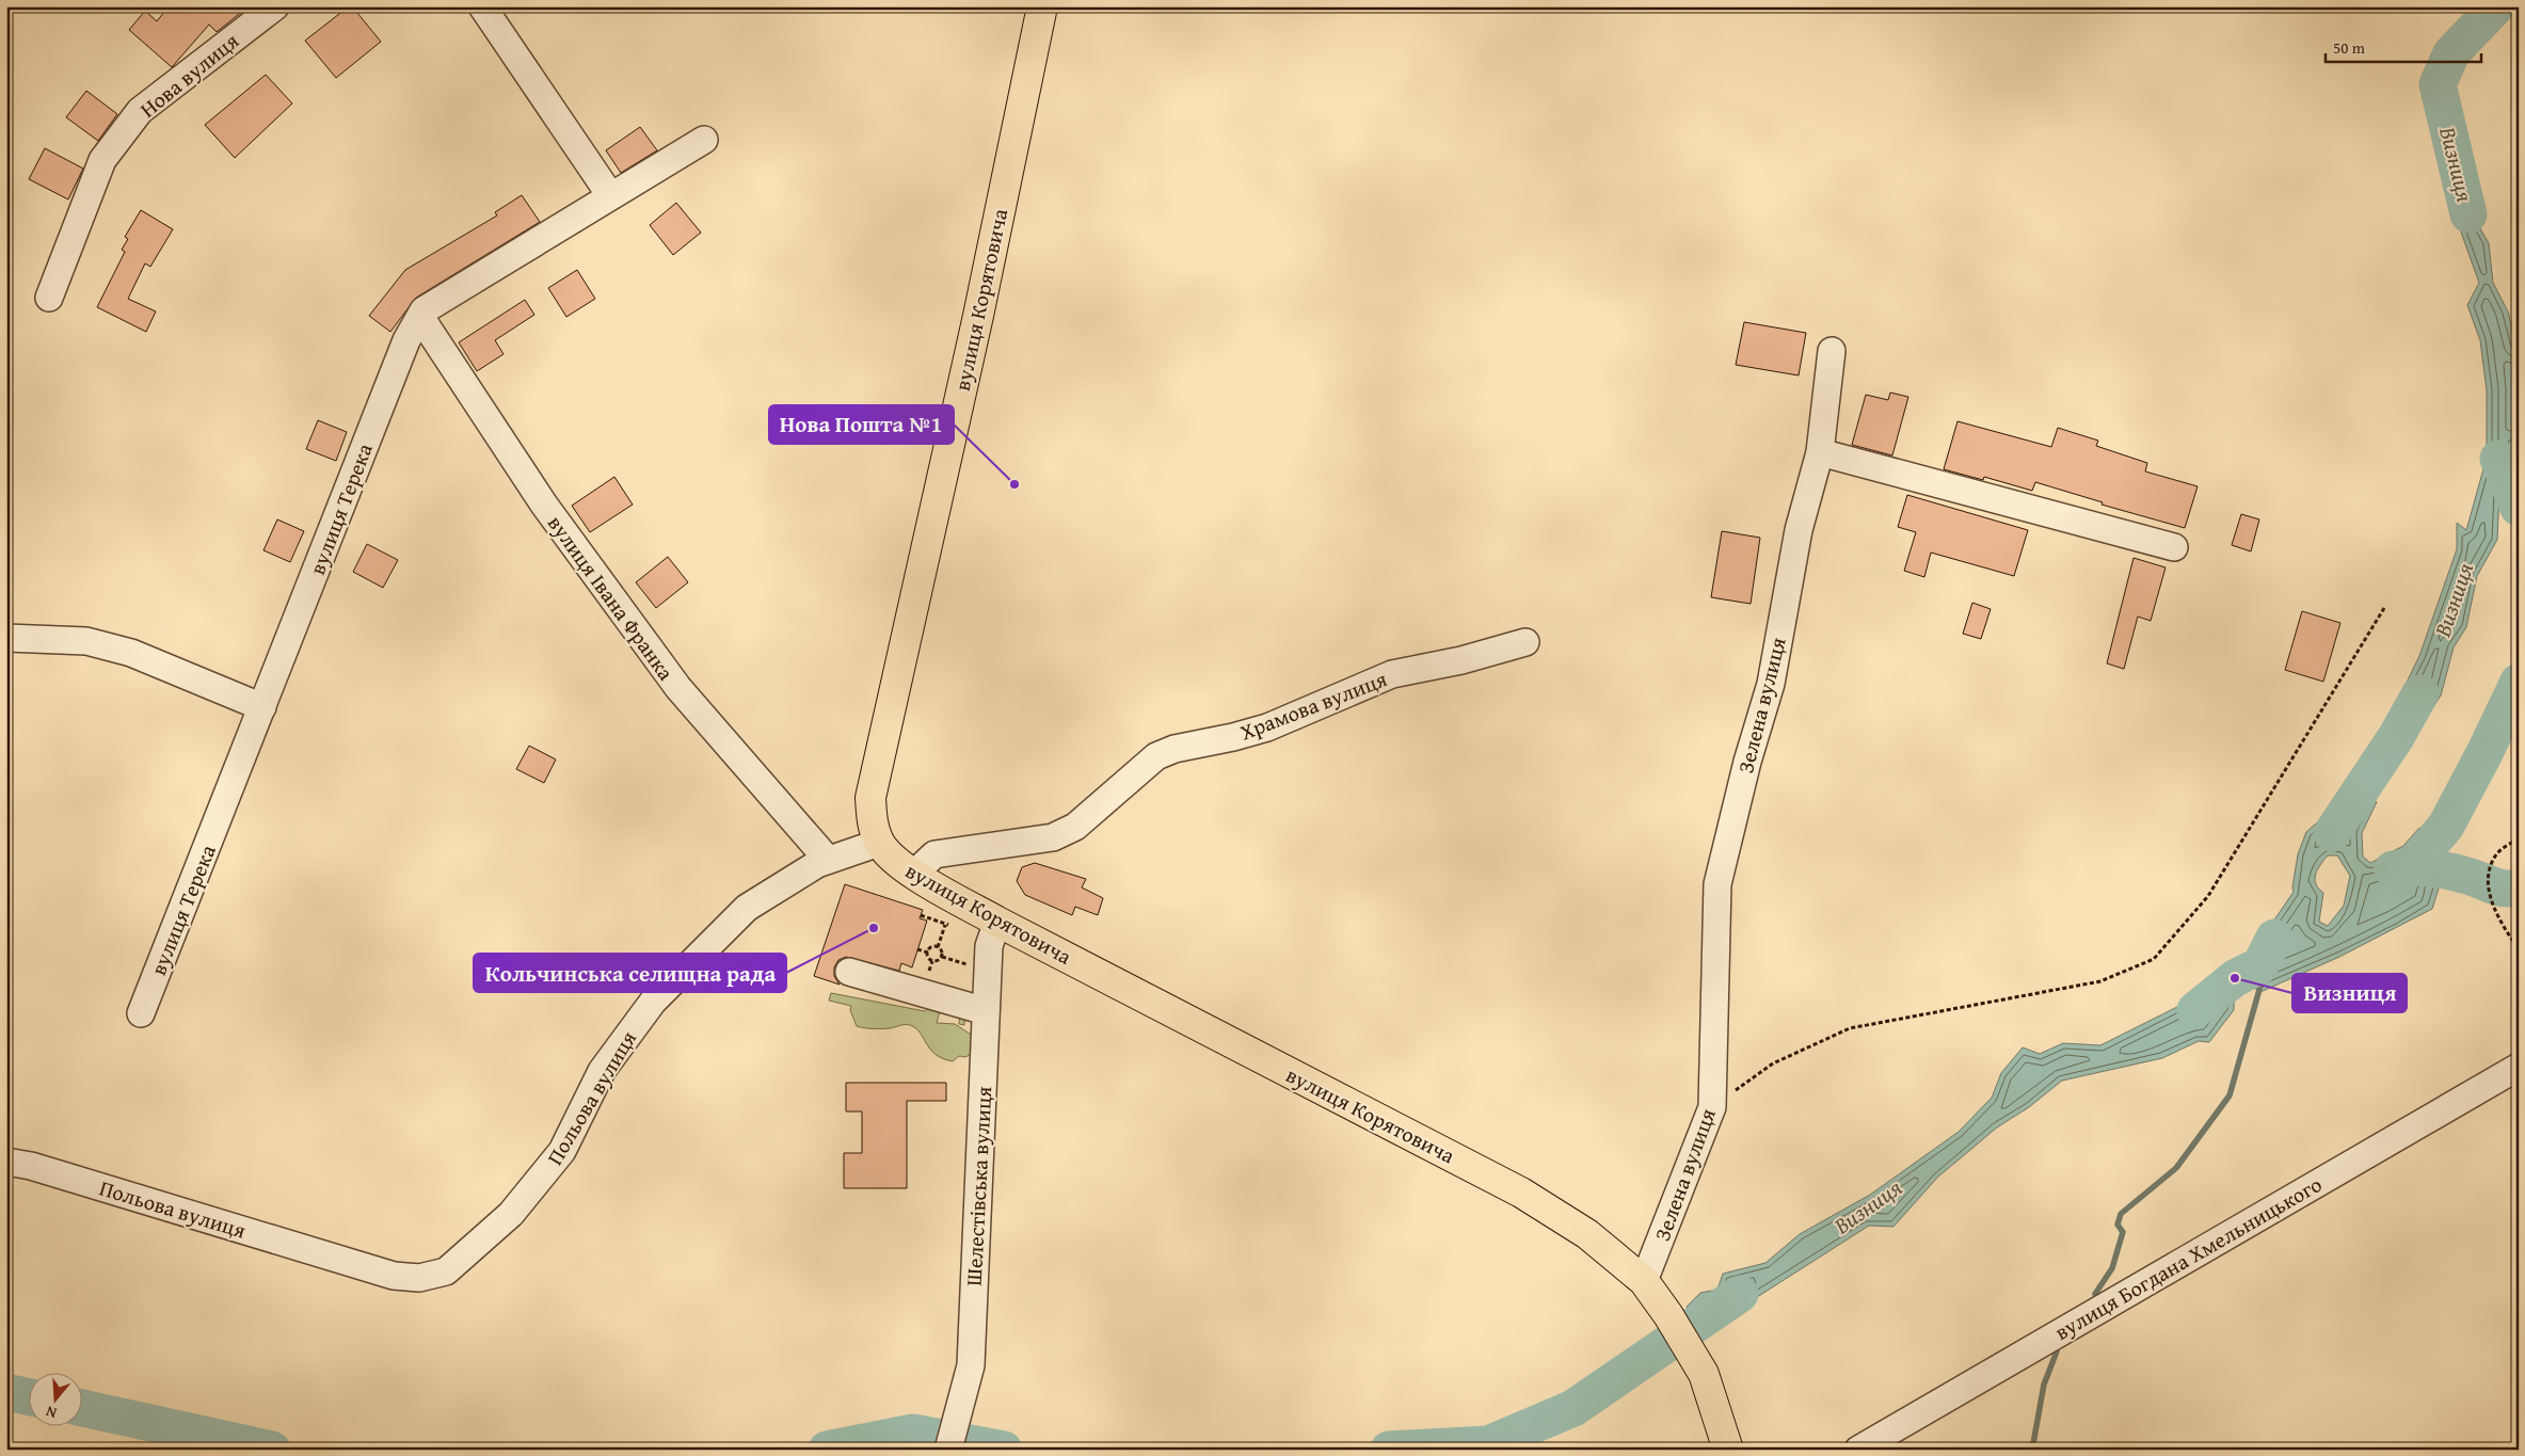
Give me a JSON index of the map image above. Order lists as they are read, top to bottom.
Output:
{
  "streets": {
    "main road": ["вулиця Корятовича"],
    "street": [
      "Нова вулиця",
      "вулиця Терека",
      "вулиця Івана Франка",
      "Храмова вулиця",
      "Зелена вулиця",
      "Польова вулиця",
      "Шелестівська вулиця",
      "вулиця Богдана Хмельницького"
    ]
  },
  "crossings": [
    ["вулиця Корятовича", "Храмова вулиця"],
    ["вулиця Корятовича", "Зелена вулиця"],
    ["вулиця Корятовича", "Польова вулиця"],
    ["вулиця Корятовича", "Шелестівська вулиця"],
    ["вулиця Терека", "вулиця Івана Франка"],
    ["вулиця Івана Франка", "Польова вулиця"]
  ],
  "water": ["Визниця"],
  "places": ["Нова Пошта №1", "Кольчинська селищна рада", "Визниця"],
  "scale_bar": "50 m",
  "north": "bottom"
}
